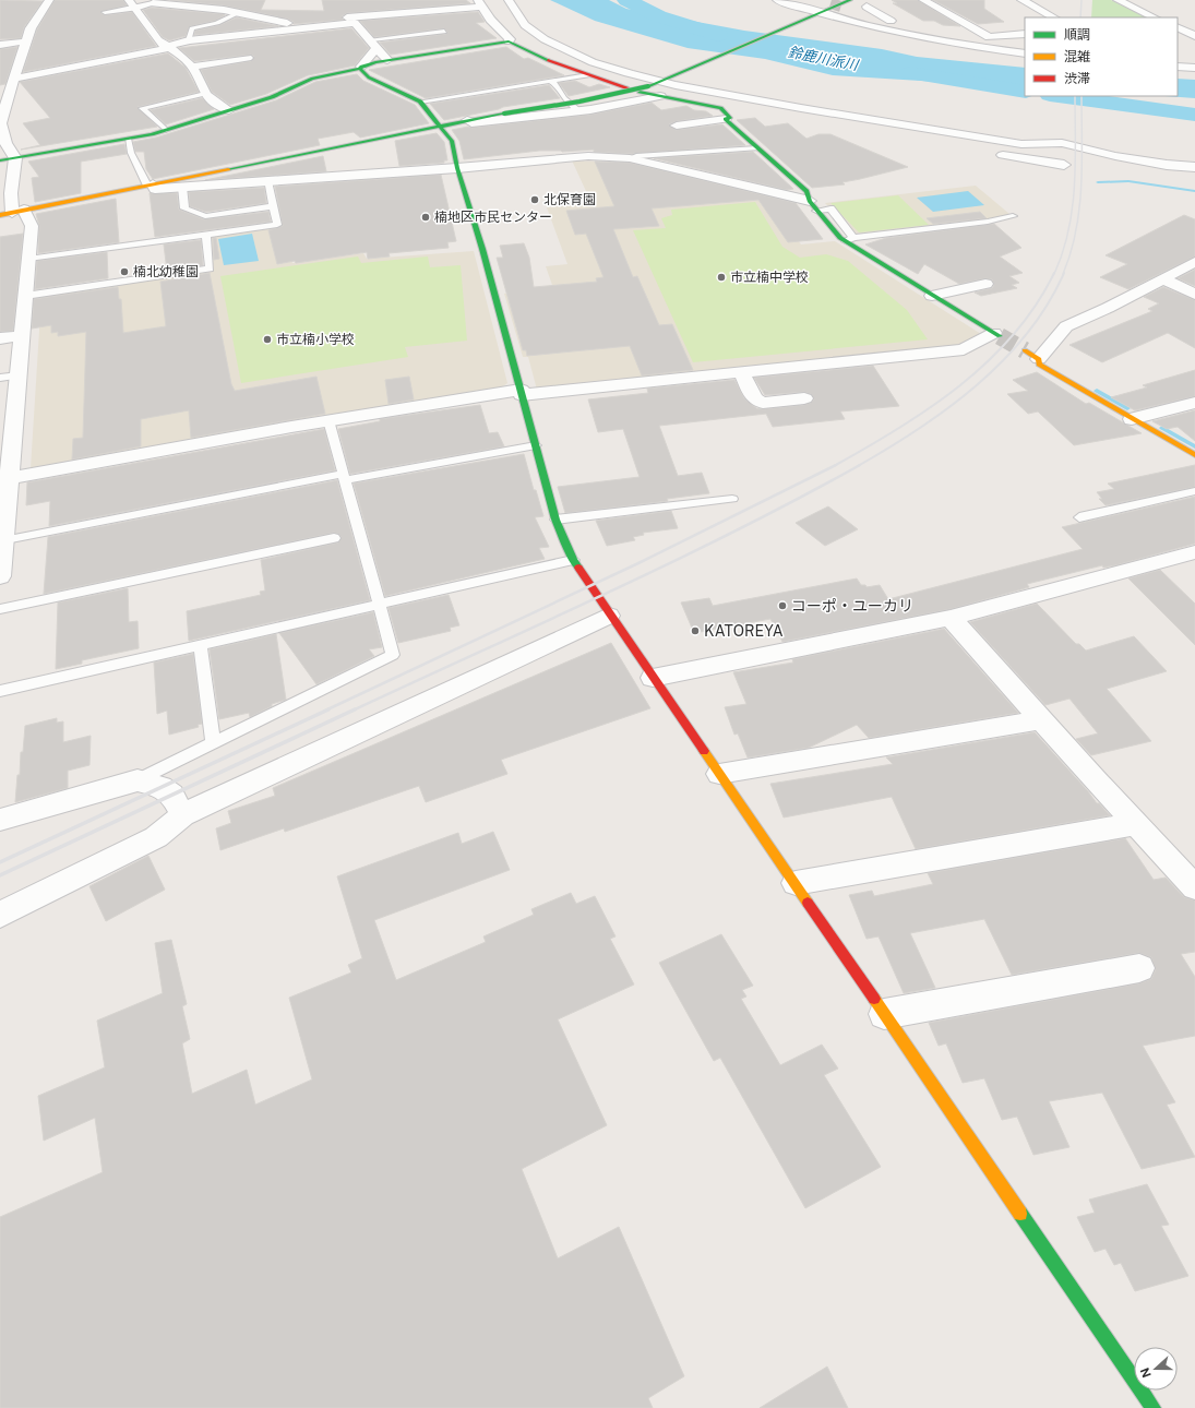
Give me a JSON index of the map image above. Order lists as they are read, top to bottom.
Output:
{
  "water": ["鈴鹿川派川"],
  "places": [
    "北保育園",
    "楠地区市民センター",
    "楠北幼稚園",
    "市立楠中学校",
    "市立楠小学校",
    "コーポ・ユーカリ",
    "KATOREYA"
  ],
  "legend": ["順調", "混雑", "渋滞"],
  "north": "left"
}
